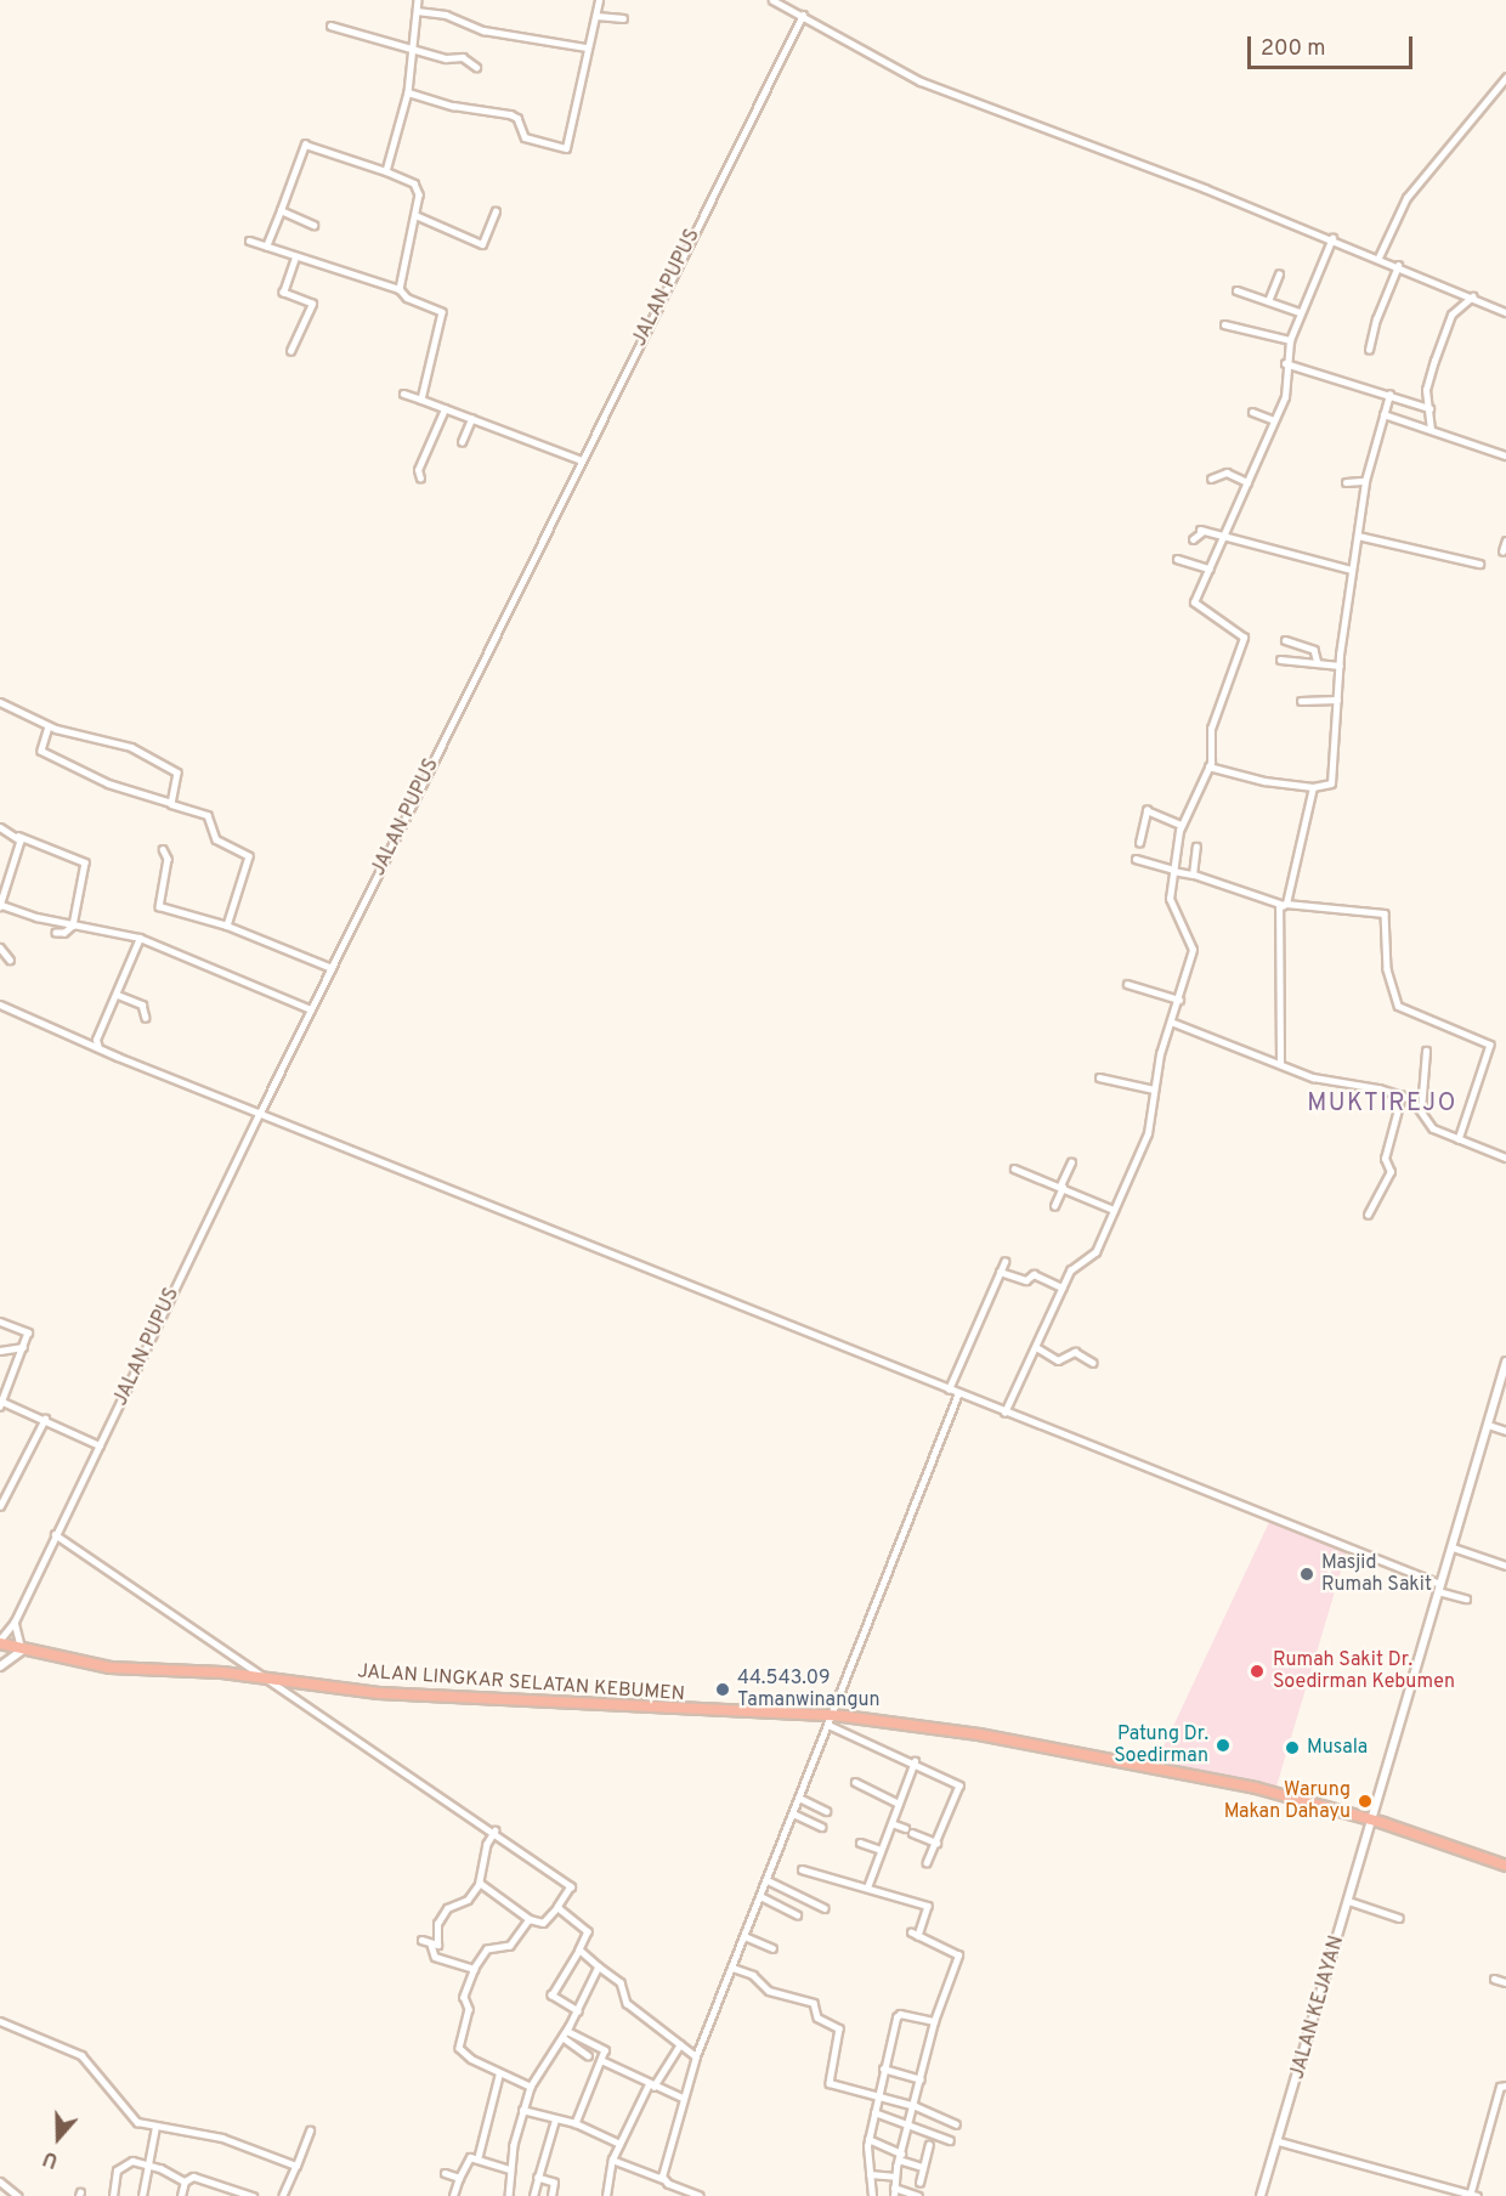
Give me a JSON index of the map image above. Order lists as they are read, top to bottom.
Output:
{
  "streets": {
    "highway": ["JALAN LINGKAR SELATAN KEBUMEN"],
    "main road": ["JALAN KEJAYAN"],
    "street": ["JALAN PUPUS"]
  },
  "crossings": [
    ["JALAN PUPUS", "JALAN LINGKAR SELATAN KEBUMEN"],
    ["JALAN LINGKAR SELATAN KEBUMEN", "JALAN KEJAYAN"]
  ],
  "districts": ["MUKTIREJO"],
  "places": [
    "Masjid Rumah Sakit",
    "Rumah Sakit Dr. Soedirman Kebumen",
    "44.543.09 Tamanwinangun",
    "Patung Dr. Soedirman",
    "Musala",
    "Warung Makan Dahayu"
  ],
  "scale_bar": "200 m",
  "north": "bottom"
}
